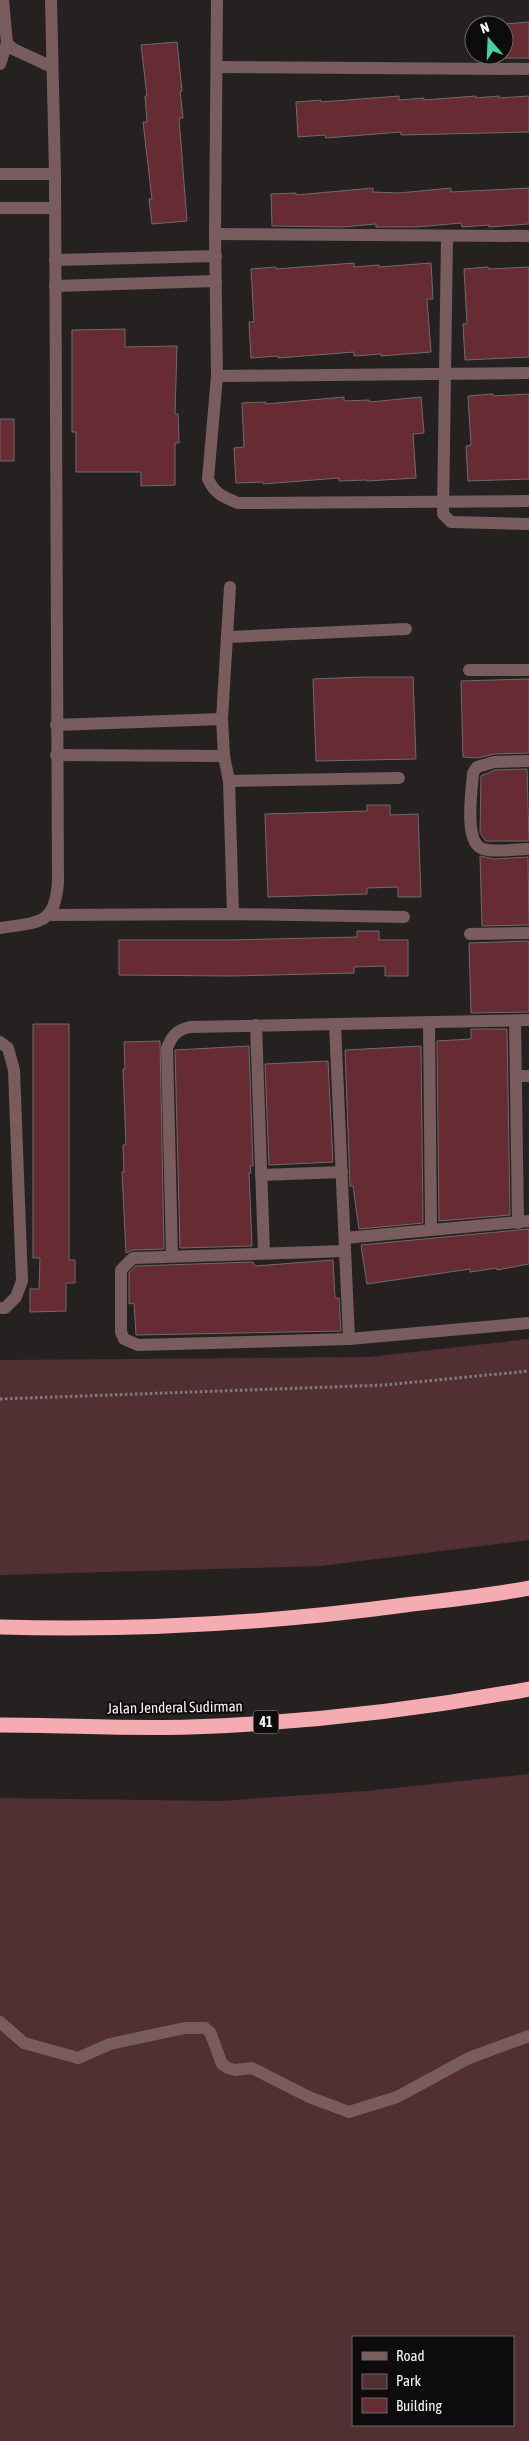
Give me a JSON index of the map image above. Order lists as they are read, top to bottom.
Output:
{
  "streets": {
    "highway": ["Jalan Jenderal Sudirman", "41"]
  },
  "legend": ["Road", "Park", "Building"],
  "north": "top"
}
